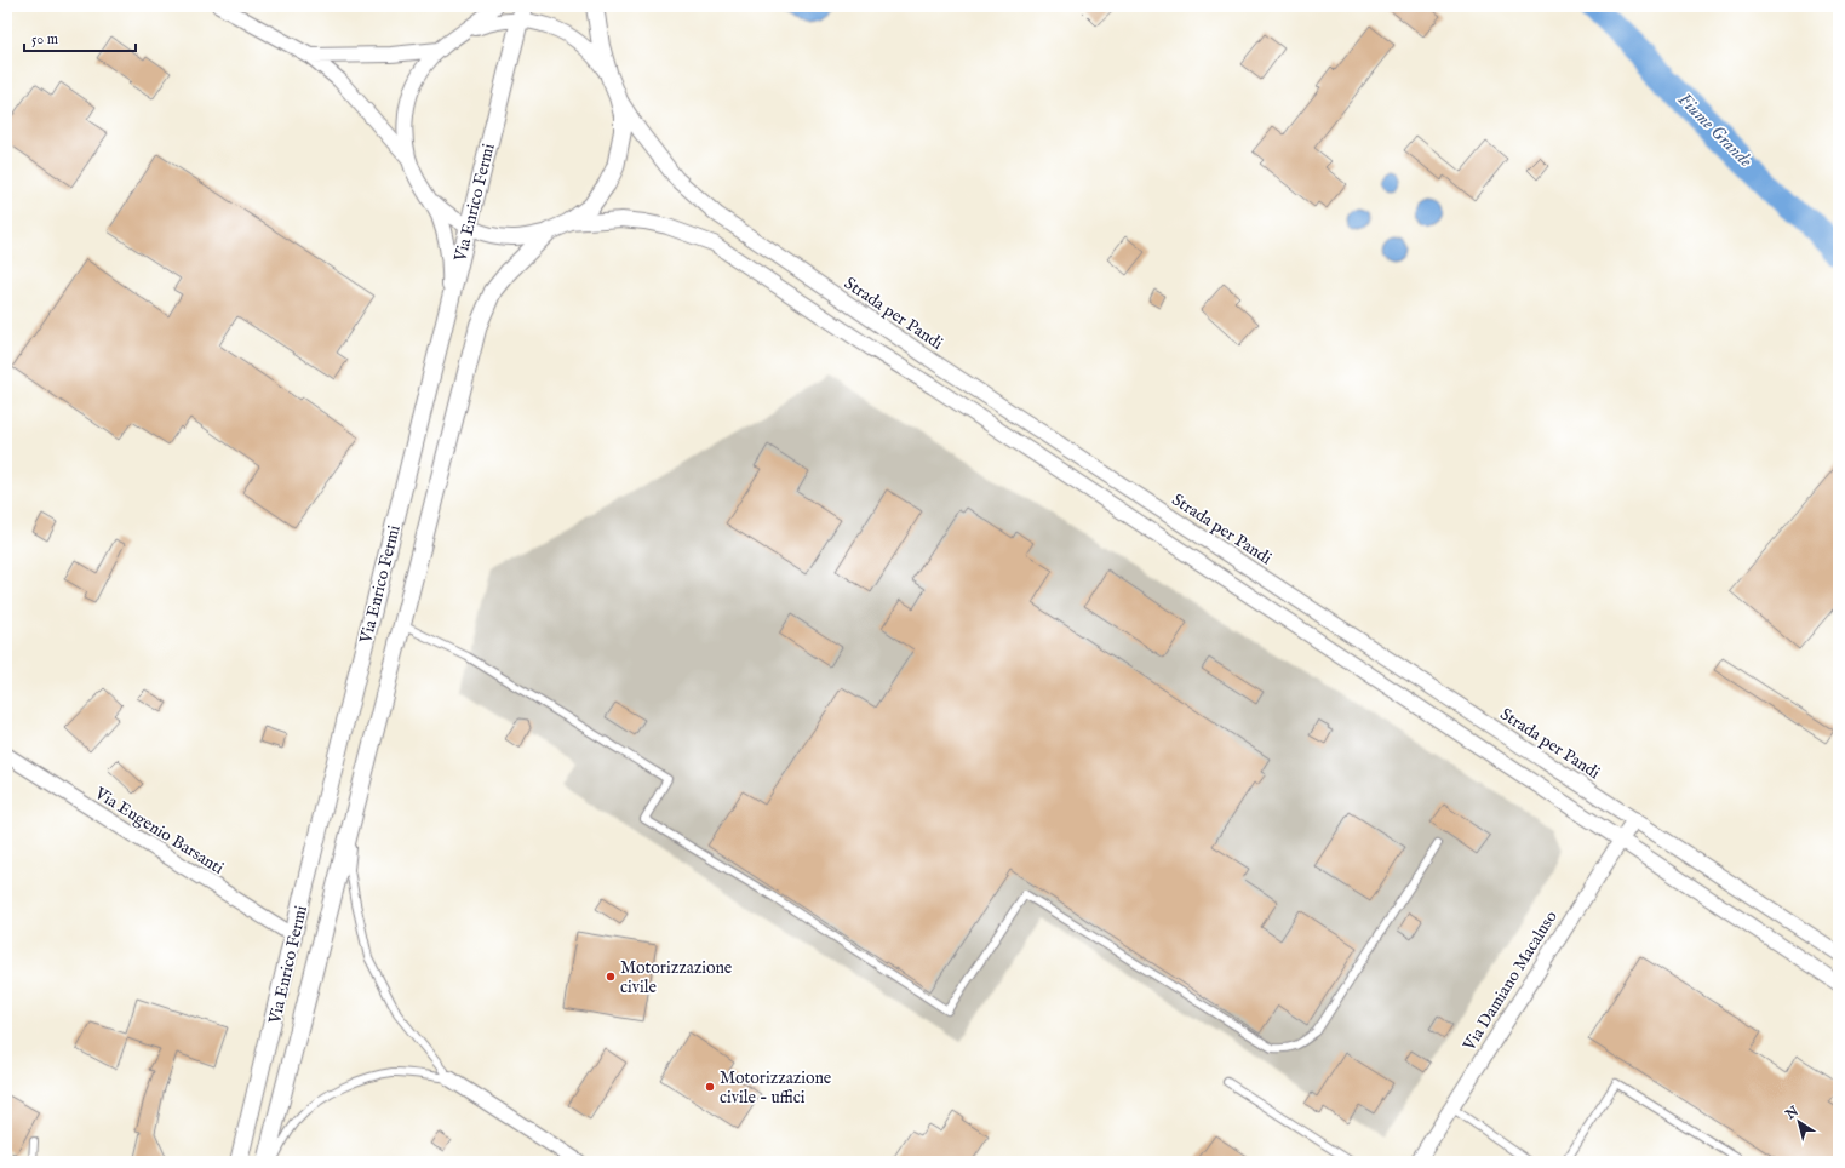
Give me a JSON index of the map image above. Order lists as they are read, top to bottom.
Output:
{
  "streets": {
    "street": [
      "Via Enrico Fermi",
      "Strada per Pandi",
      "Via Eugenio Barsanti",
      "Via Damiano Macaluso"
    ]
  },
  "crossings": [
    ["Via Enrico Fermi", "Via Eugenio Barsanti"],
    ["Strada per Pandi", "Via Damiano Macaluso"]
  ],
  "water": ["Fiume Grande"],
  "places": ["Motorizzazione civile", "Motorizzazione civile - uffici"],
  "scale_bar": "50 m",
  "north": "top left"
}
